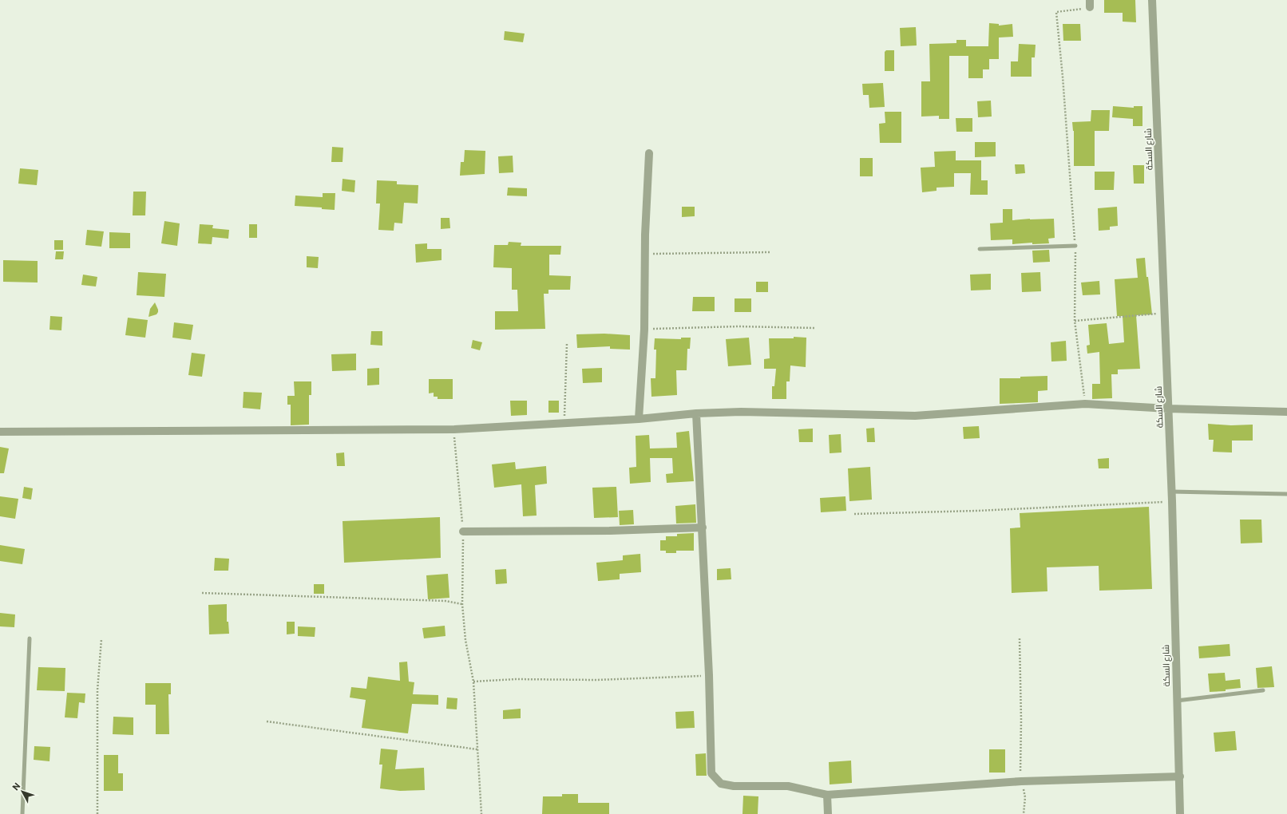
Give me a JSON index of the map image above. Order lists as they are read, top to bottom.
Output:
{
  "streets": {
    "street": ["شارع السكة"]
  },
  "north": "top left"
}
